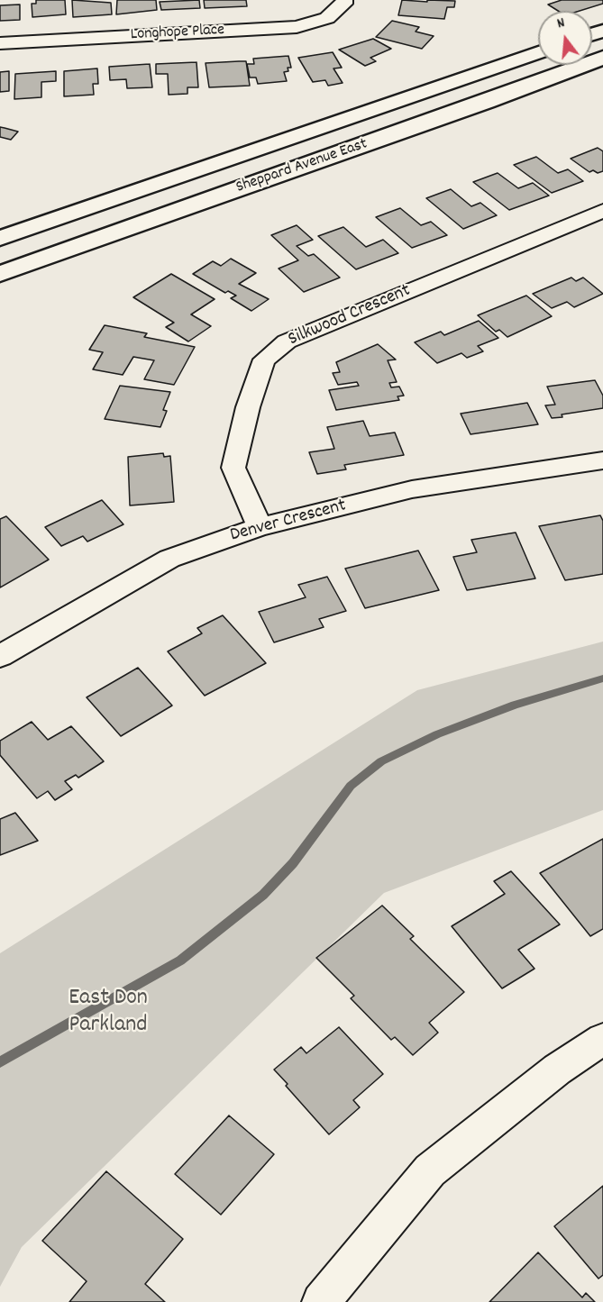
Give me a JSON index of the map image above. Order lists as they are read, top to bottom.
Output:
{
  "streets": {
    "main road": ["Sheppard Avenue East"],
    "street": ["Longhope Place", "Silkwood Crescent", "Denver Crescent"]
  },
  "crossings": [
    ["Silkwood Crescent", "Denver Crescent"]
  ],
  "parks": ["East Don Parkland"],
  "north": "top"
}
